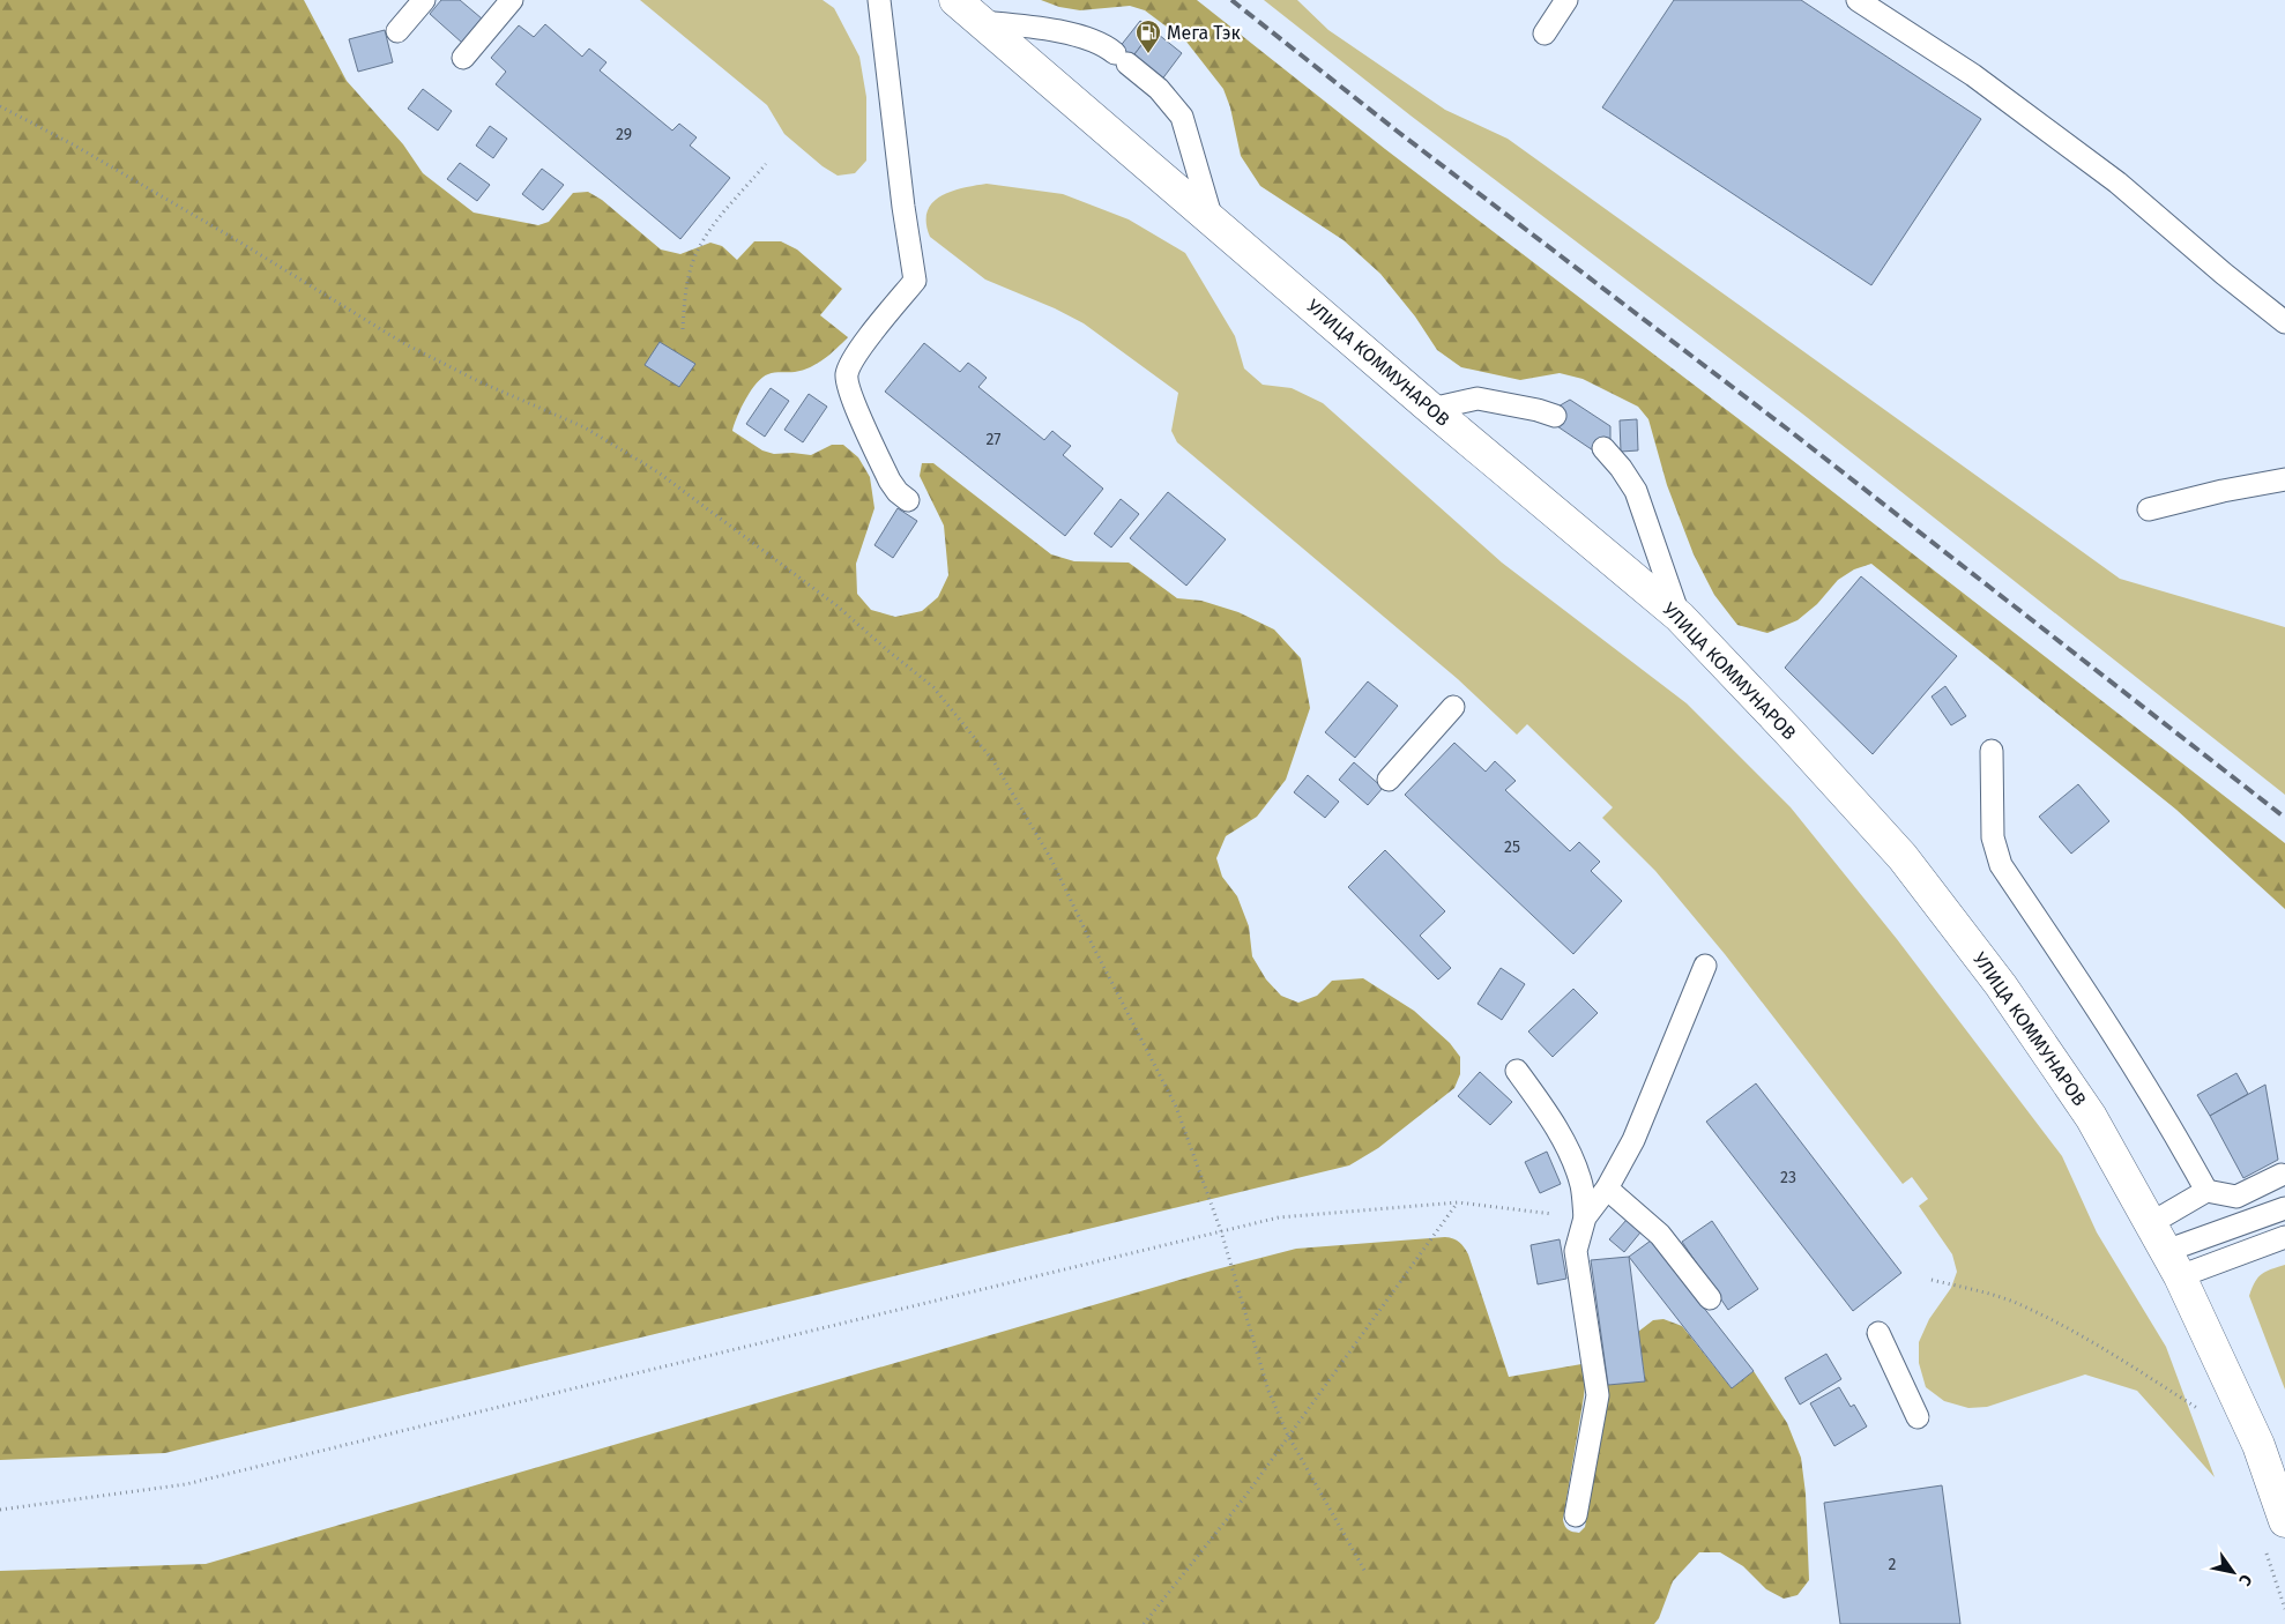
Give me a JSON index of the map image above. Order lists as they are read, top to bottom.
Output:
{
  "streets": {
    "main road": ["УЛИЦА КОММУНАРОВ"]
  },
  "places": {
    "fuel station": ["Мега Тэк"]
  },
  "house_numbers": [
    "29",
    "27",
    "25",
    "23",
    "2"
  ],
  "north": "bottom right"
}
